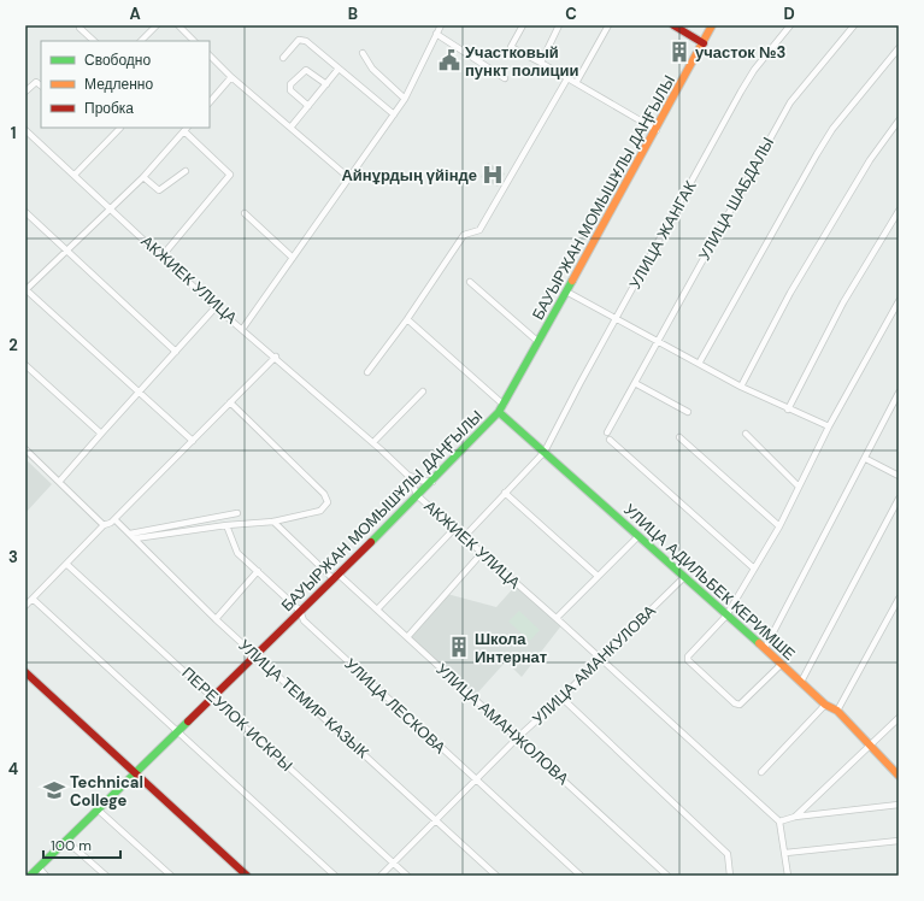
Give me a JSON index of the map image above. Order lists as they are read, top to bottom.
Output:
{
  "streets": {
    "main road": ["БАУЫРЖАН МОМЫШҰЛЫ ДАҢҒЫЛЫ", "УЛИЦА АДИЛЬБЕК КЕРИМШЕ"],
    "street": [
      "УЛИЦА ШАБДАЛЫ",
      "УЛИЦА ЖАНГАК",
      "АКЖИЕК УЛИЦА",
      "УЛИЦА АМАНКУЛОВА",
      "УЛИЦА ТЕМИР КАЗЫК",
      "УЛИЦА ЛЕСКОВА",
      "ПЕРЕУЛОК ИСКРЫ",
      "УЛИЦА АМАНЖОЛОВА"
    ]
  },
  "crossings": [
    ["БАУЫРЖАН МОМЫШҰЛЫ ДАҢҒЫЛЫ", "АКЖИЕК УЛИЦА"],
    ["БАУЫРЖАН МОМЫШҰЛЫ ДАҢҒЫЛЫ", "УЛИЦА АДИЛЬБЕК КЕРИМШЕ"],
    ["БАУЫРЖАН МОМЫШҰЛЫ ДАҢҒЫЛЫ", "УЛИЦА ТЕМИР КАЗЫК"],
    ["БАУЫРЖАН МОМЫШҰЛЫ ДАҢҒЫЛЫ", "УЛИЦА ЛЕСКОВА"],
    ["БАУЫРЖАН МОМЫШҰЛЫ ДАҢҒЫЛЫ", "ПЕРЕУЛОК ИСКРЫ"],
    ["БАУЫРЖАН МОМЫШҰЛЫ ДАҢҒЫЛЫ", "УЛИЦА АМАНЖОЛОВА"],
    ["УЛИЦА ЖАНГАК", "АКЖИЕК УЛИЦА"],
    ["УЛИЦА ЖАНГАК", "УЛИЦА АДИЛЬБЕК КЕРИМШЕ"],
    ["АКЖИЕК УЛИЦА", "УЛИЦА АМАНКУЛОВА"],
    ["УЛИЦА АДИЛЬБЕК КЕРИМШЕ", "УЛИЦА АМАНКУЛОВА"],
    ["УЛИЦА АМАНКУЛОВА", "УЛИЦА ТЕМИР КАЗЫК"],
    ["УЛИЦА АМАНКУЛОВА", "УЛИЦА ЛЕСКОВА"],
    ["УЛИЦА АМАНКУЛОВА", "ПЕРЕУЛОК ИСКРЫ"],
    ["УЛИЦА АМАНКУЛОВА", "УЛИЦА АМАНЖОЛОВА"]
  ],
  "places": {
    "building": ["участок №3", "Школа Интернат"],
    "public building": ["Участковый пункт полиции"],
    "hospital": ["Айнұрдың үйінде"],
    "school or university": ["Technical College"]
  },
  "legend": ["Свободно", "Медленно", "Пробка"],
  "scale_bar": "100 m",
  "grid": {
    "columns": [
      "A",
      "B",
      "C",
      "D"
    ],
    "rows": [
      "1",
      "2",
      "3",
      "4"
    ]
  }
}
